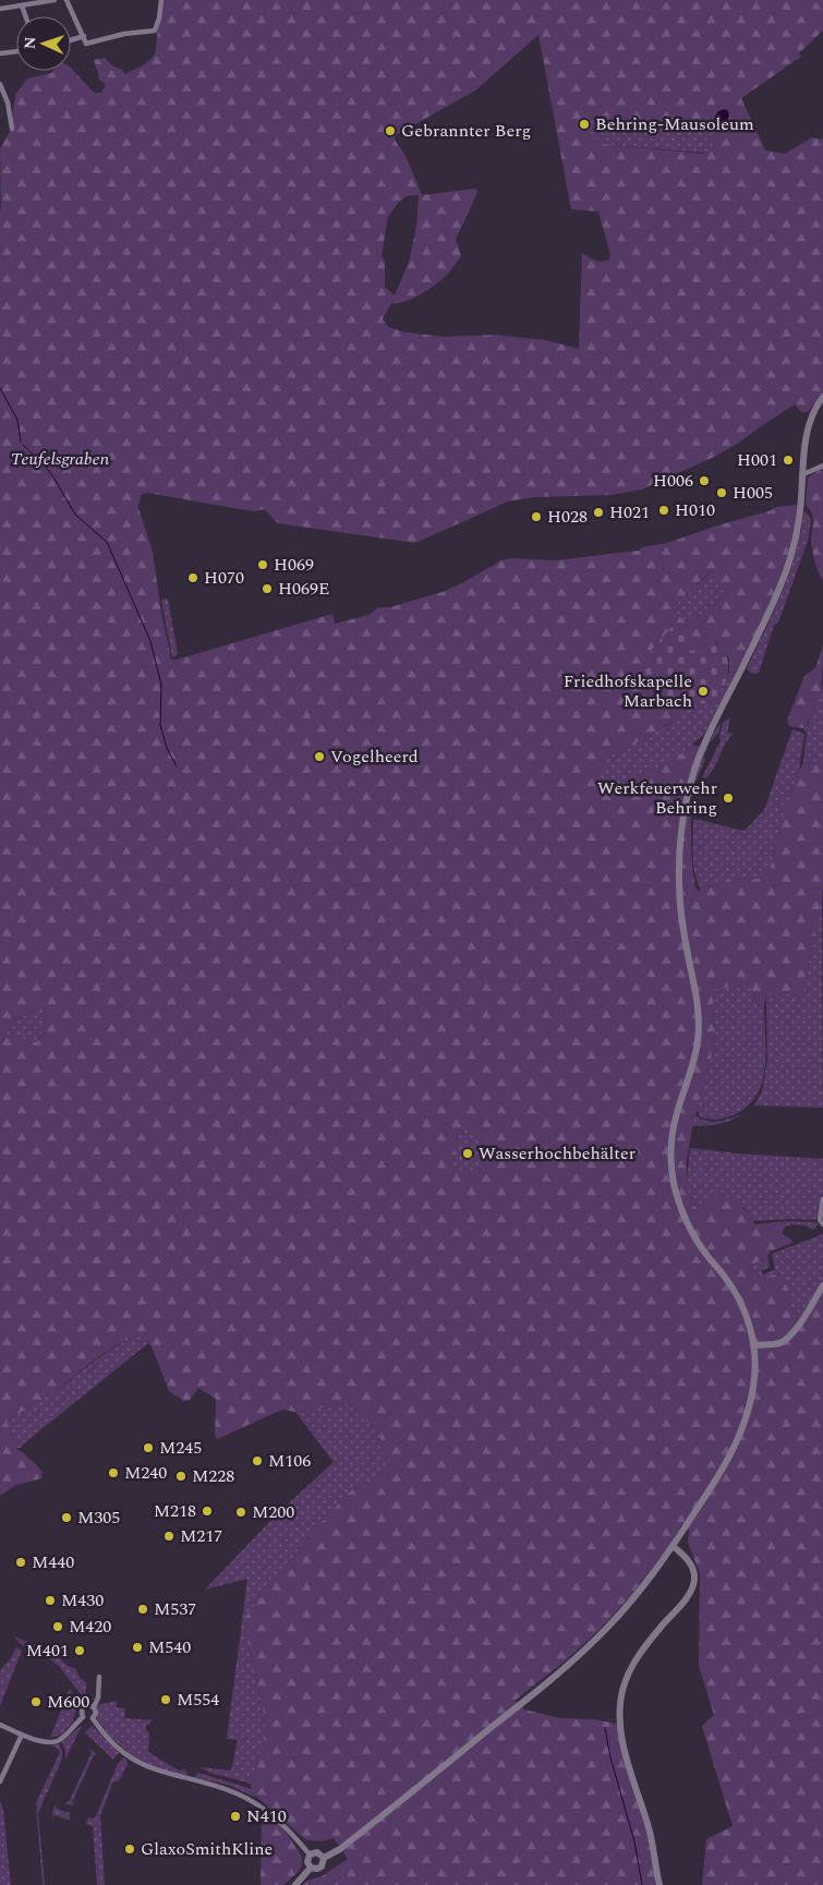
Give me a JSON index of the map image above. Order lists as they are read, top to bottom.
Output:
{
  "parks": ["Teufelsgraben"],
  "places": [
    "Behring-Mausoleum",
    "Gebrannter Berg",
    "H001",
    "H006",
    "H005",
    "H010",
    "H021",
    "H028",
    "H069",
    "H070",
    "H069E",
    "Friedhofskapelle Marbach",
    "Vogelheerd",
    "Werkfeuerwehr Behring",
    "Wasserhochbehälter",
    "M245",
    "M106",
    "M240",
    "M228",
    "M218",
    "M200",
    "M305",
    "M217",
    "M440",
    "M430",
    "M537",
    "M420",
    "M540",
    "M401",
    "M554",
    "M600",
    "N410",
    "GlaxoSmithKline"
  ],
  "north": "left"
}
